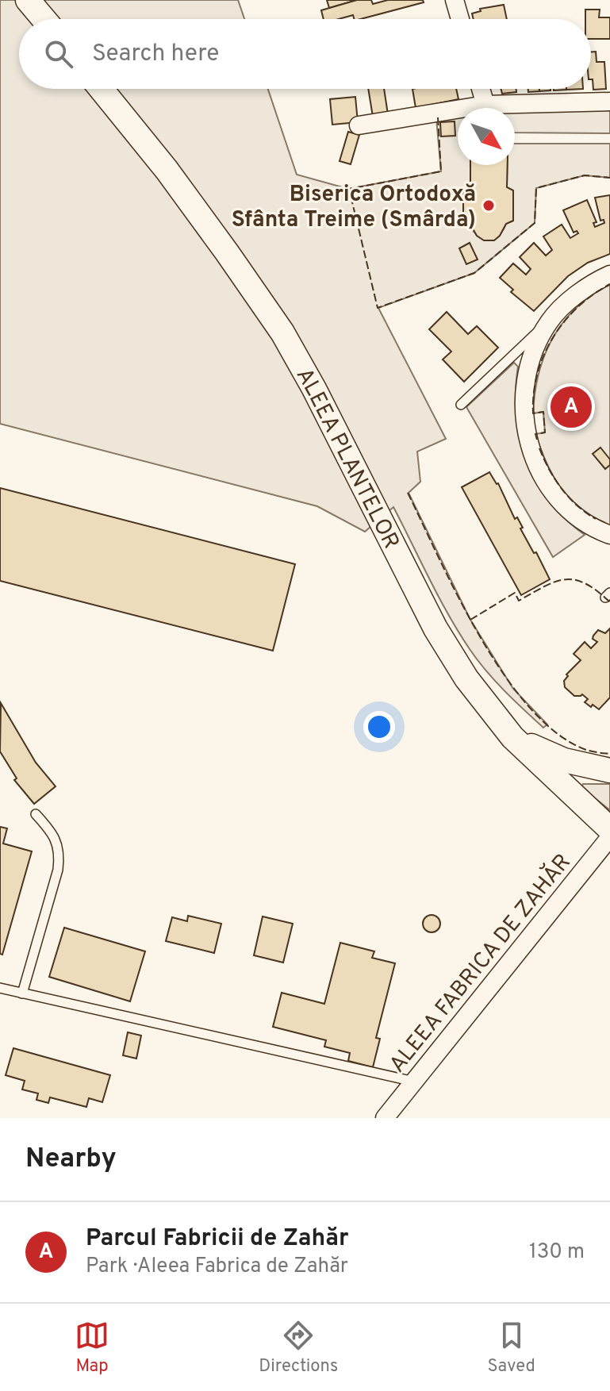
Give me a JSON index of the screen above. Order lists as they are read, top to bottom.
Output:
{
  "streets": {
    "main road": ["ALEEA PLANTELOR"],
    "street": ["ALEEA FABRICA DE ZAHĂR"]
  },
  "places": ["Biserica Ortodoxă Sfânta Treime (Smârda)"],
  "north": "bottom right",
  "page": {
    "search": "Search here",
    "pins": "A",
    "heading": "Nearby",
    "list": [
      {
        "mark": "A",
        "name": "Parcul Fabricii de Zahăr",
        "note": "Park · Aleea Fabrica de Zahăr",
        "value": "130 m"
      }
    ],
    "nav": ["Map", "Directions", "Saved"]
  }
}
